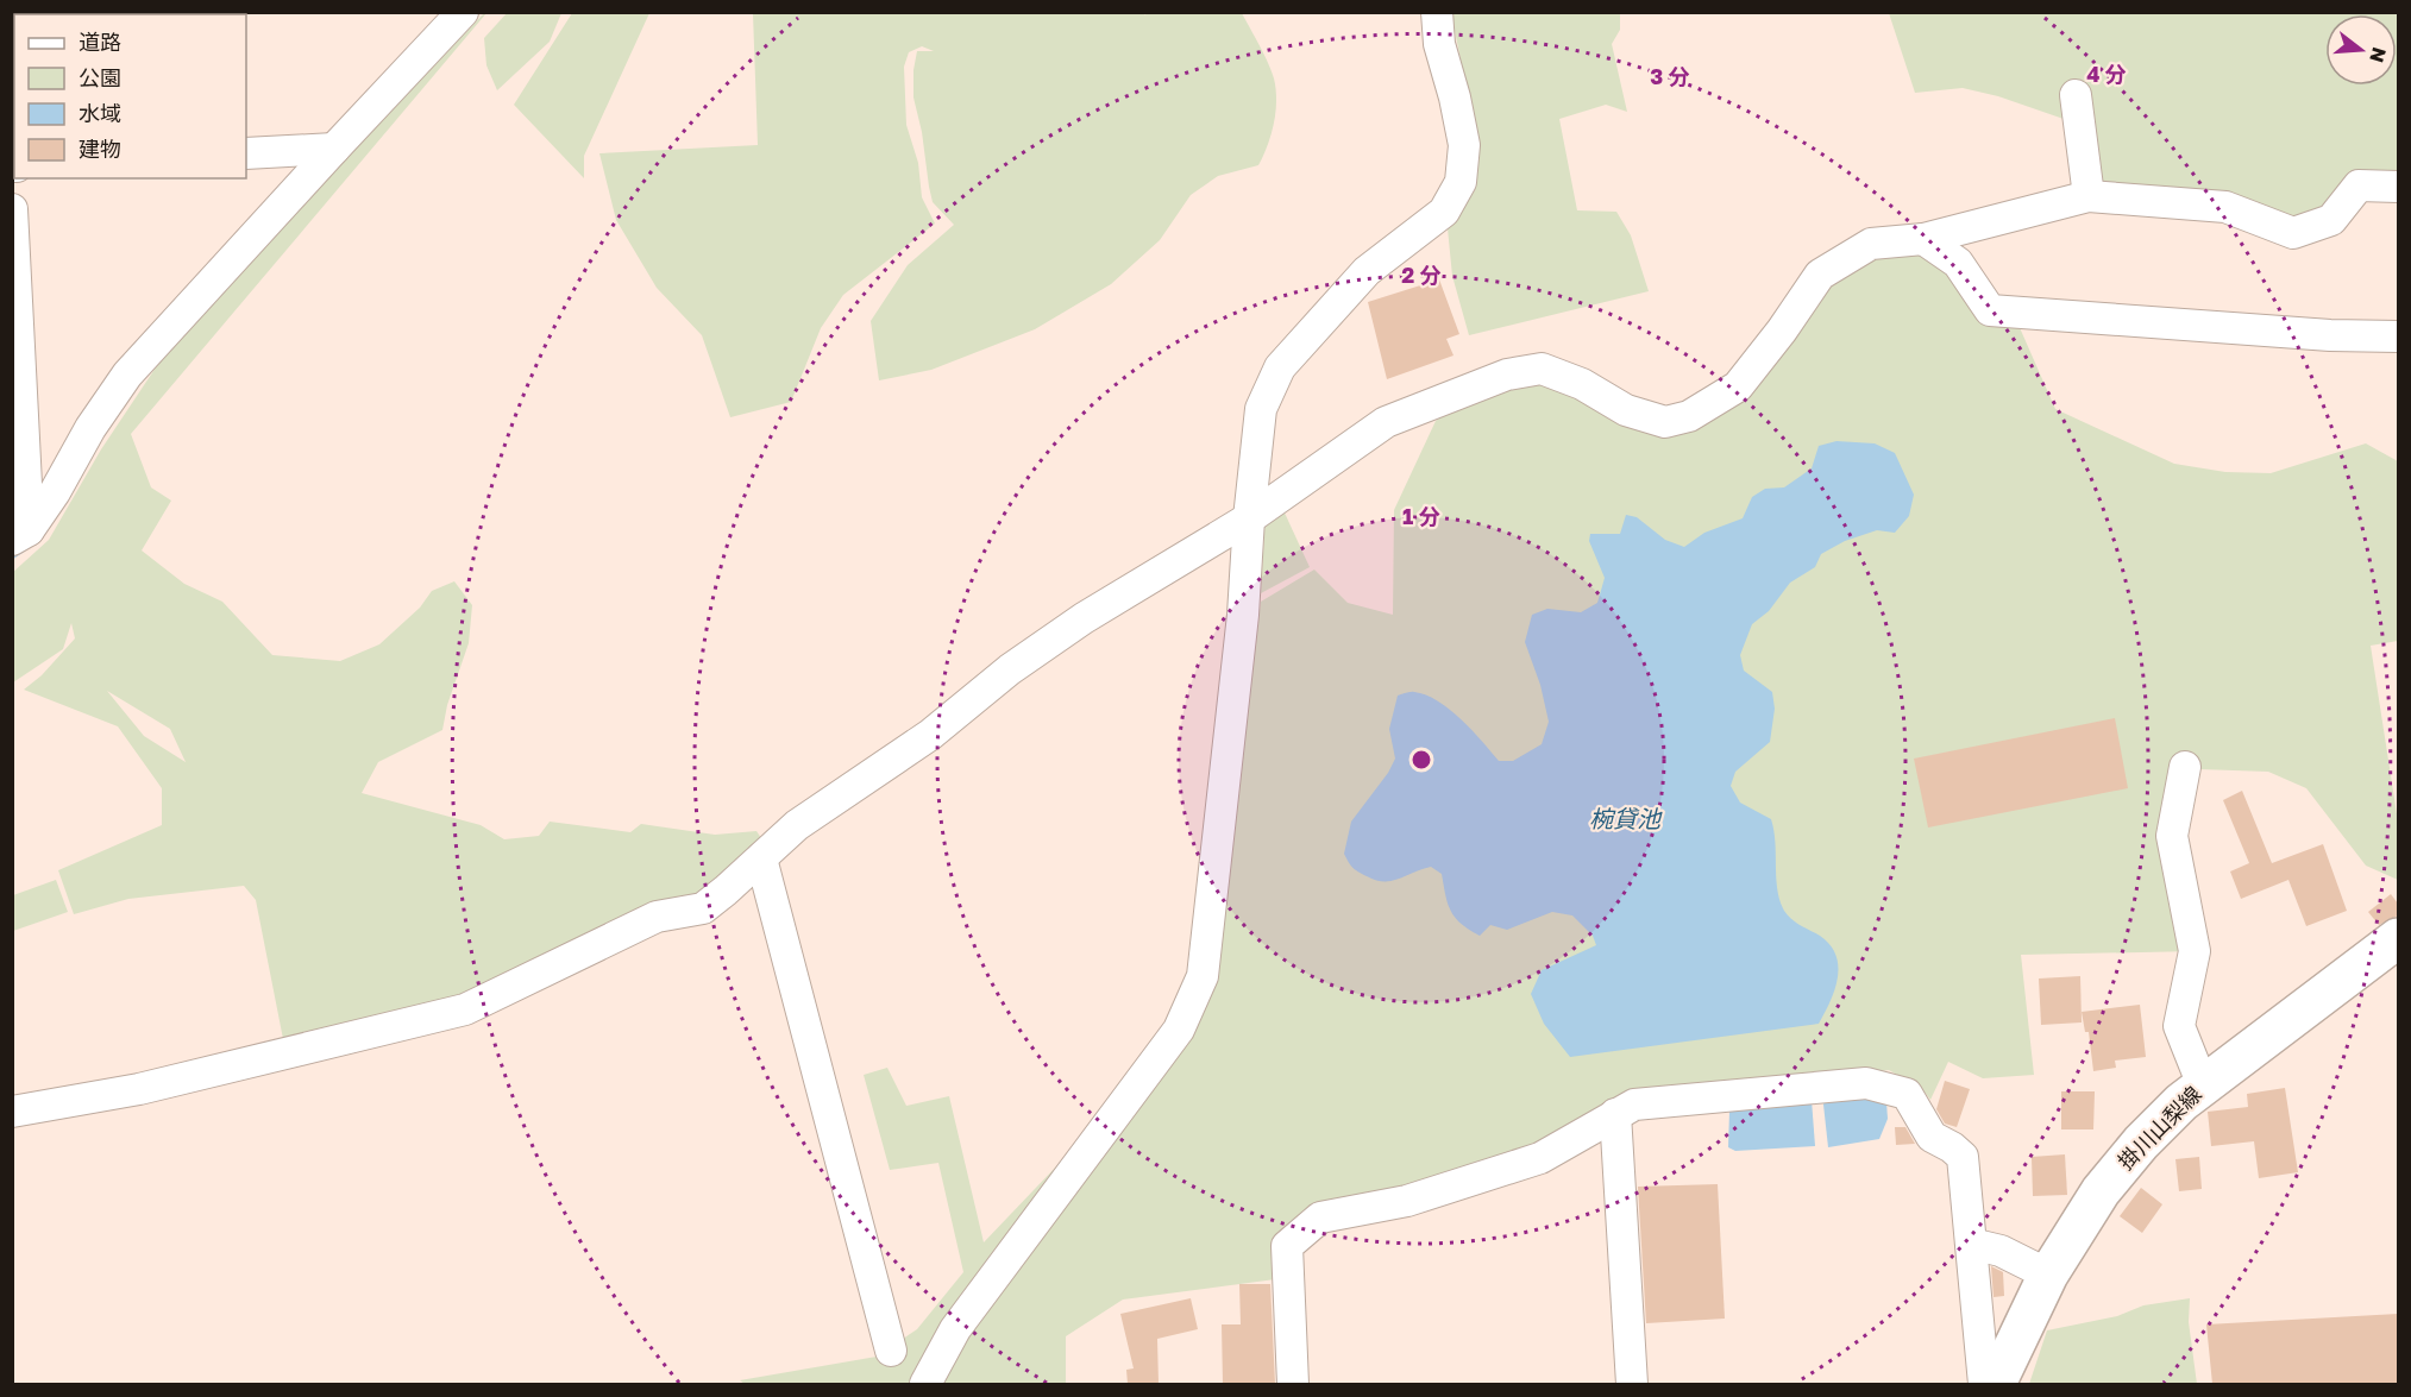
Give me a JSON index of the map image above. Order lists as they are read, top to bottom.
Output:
{
  "streets": {
    "main road": ["掛川山梨線"]
  },
  "water": ["椀貸池"],
  "legend": [
    "道路",
    "公園",
    "水域",
    "建物"
  ],
  "north": "right",
  "rings": [
    "4 分",
    "3 分",
    "2 分",
    "1 分"
  ]
}
